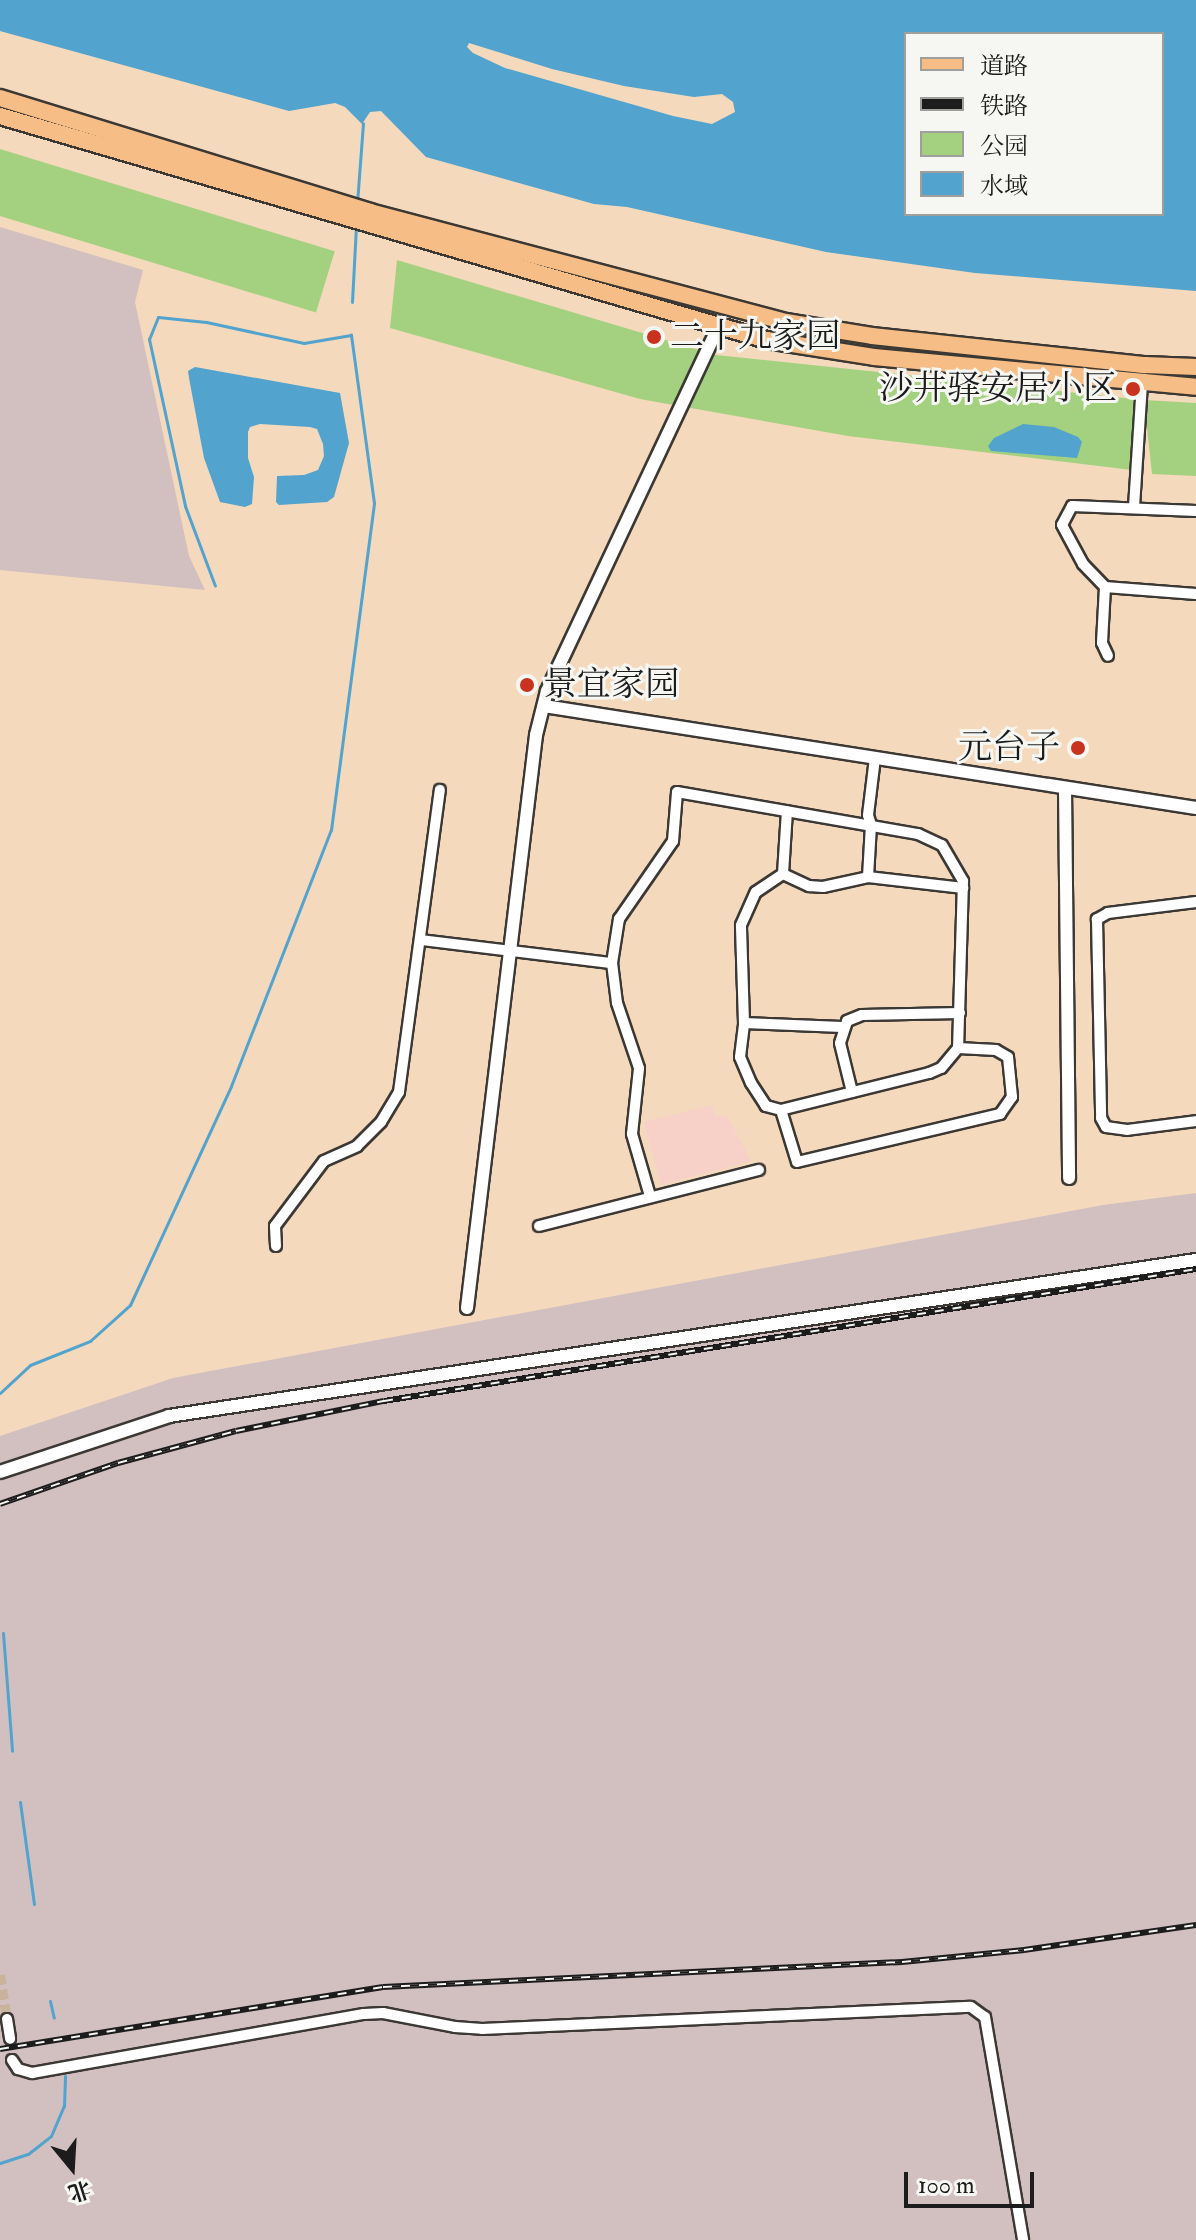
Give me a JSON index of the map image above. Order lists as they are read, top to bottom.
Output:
{
  "places": [
    "二十九家园",
    "沙井驿安居小区",
    "景宜家园",
    "元台子"
  ],
  "legend": [
    "道路",
    "铁路",
    "公园",
    "水域"
  ],
  "scale_bar": "100 m",
  "north": "bottom"
}
